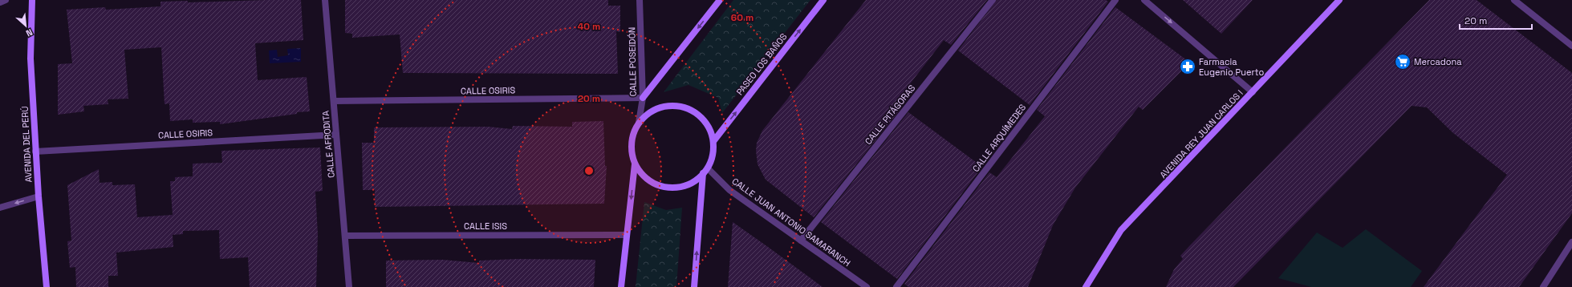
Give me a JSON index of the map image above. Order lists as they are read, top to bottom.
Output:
{
  "streets": {
    "street": [
      "CALLE POSEIDÓN",
      "PASEO LOS BAÑOS",
      "CALLE OSIRIS",
      "CALLE PITÁGORAS",
      "AVENIDA REY JUAN CARLOS I",
      "CALLE ARQUÍMEDES",
      "AVENIDA DEL PERÚ",
      "CALLE AFRODITA",
      "CALLE JUAN ANTONIO SAMARANCH",
      "CALLE ISIS"
    ]
  },
  "crossings": [
    ["CALLE POSEIDÓN", "PASEO LOS BAÑOS"],
    ["CALLE POSEIDÓN", "CALLE OSIRIS"],
    ["CALLE POSEIDÓN", "CALLE JUAN ANTONIO SAMARANCH"],
    ["PASEO LOS BAÑOS", "CALLE JUAN ANTONIO SAMARANCH"],
    ["CALLE OSIRIS", "AVENIDA DEL PERÚ"],
    ["CALLE OSIRIS", "CALLE AFRODITA"],
    ["CALLE PITÁGORAS", "CALLE JUAN ANTONIO SAMARANCH"],
    ["CALLE AFRODITA", "CALLE ISIS"]
  ],
  "one_way": ["PASEO LOS BAÑOS"],
  "places": {
    "supermarket": ["Mercadona"],
    "pharmacy": ["Farmacia Eugenio Puerto"]
  },
  "scale_bar": "20 m",
  "north": "bottom right",
  "rings": ["60 m", "40 m", "20 m"]
}
